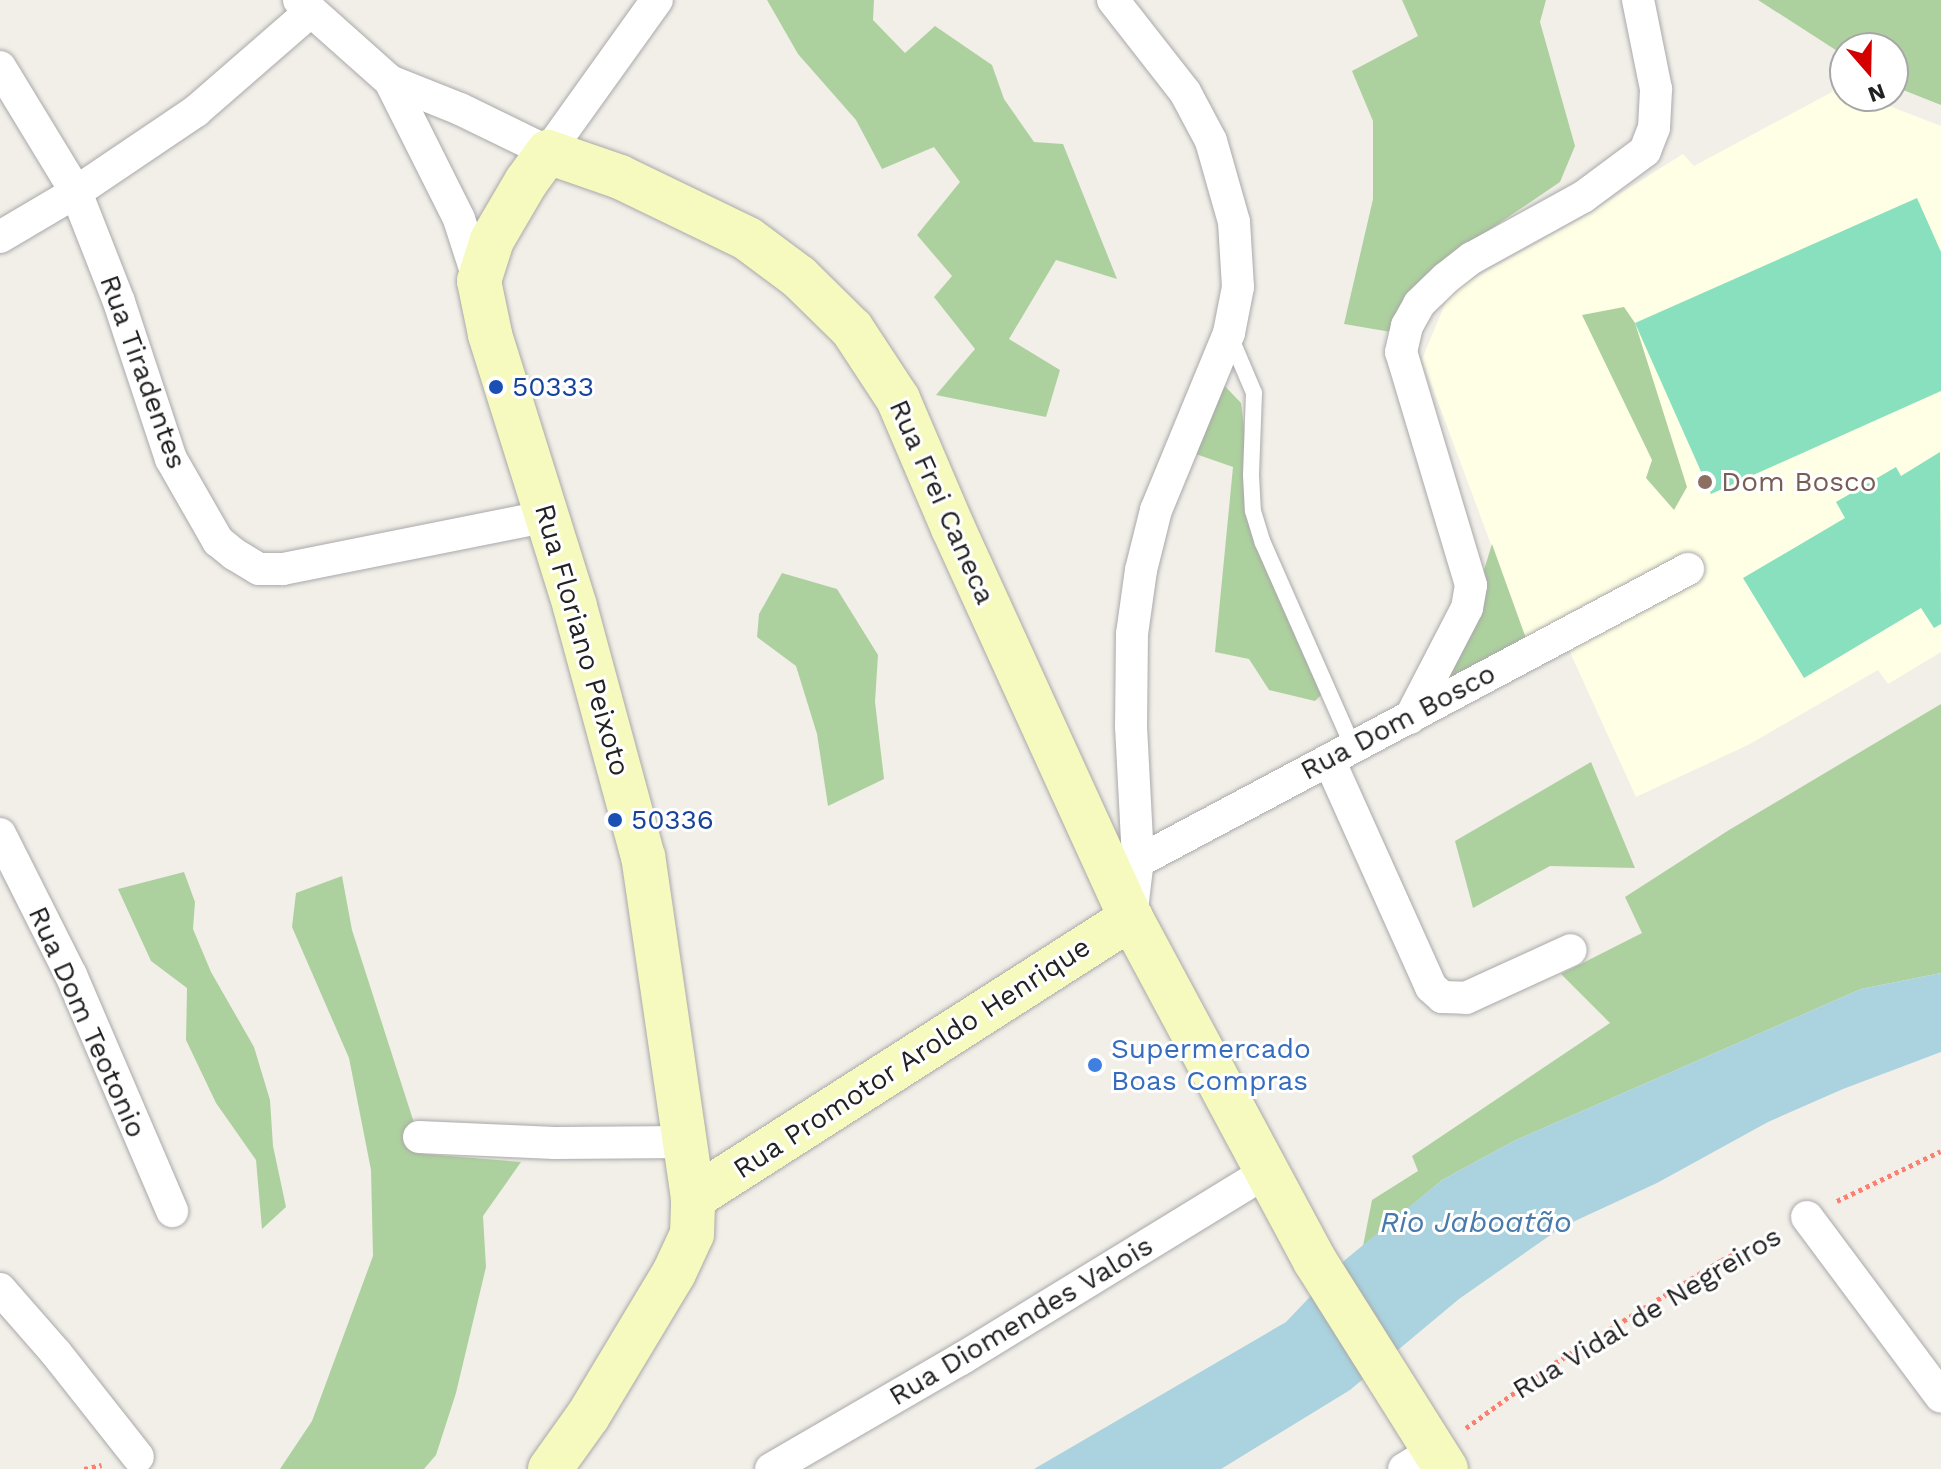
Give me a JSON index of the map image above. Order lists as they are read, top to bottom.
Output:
{
  "streets": {
    "street": [
      "Rua Tiradentes",
      "Rua Frei Caneca",
      "Rua Floriano Peixoto",
      "Rua Dom Bosco",
      "Rua Dom Teotonio",
      "Rua Promotor Aroldo Henrique",
      "Rua Diomendes Valois"
    ],
    "path": ["Rua Vidal de Negreiros"]
  },
  "crossings": [
    ["Rua Tiradentes", "Rua Floriano Peixoto"],
    ["Rua Frei Caneca", "Rua Floriano Peixoto"],
    ["Rua Frei Caneca", "Rua Dom Bosco"],
    ["Rua Frei Caneca", "Rua Promotor Aroldo Henrique"],
    ["Rua Frei Caneca", "Rua Vidal de Negreiros"],
    ["Rua Frei Caneca", "Rua Diomendes Valois"],
    ["Rua Floriano Peixoto", "Rua Promotor Aroldo Henrique"]
  ],
  "water": ["Rio Jaboatão"],
  "places": [
    "50333",
    "Dom Bosco",
    "50336",
    "Supermercado Boas Compras"
  ],
  "north": "bottom"
}
